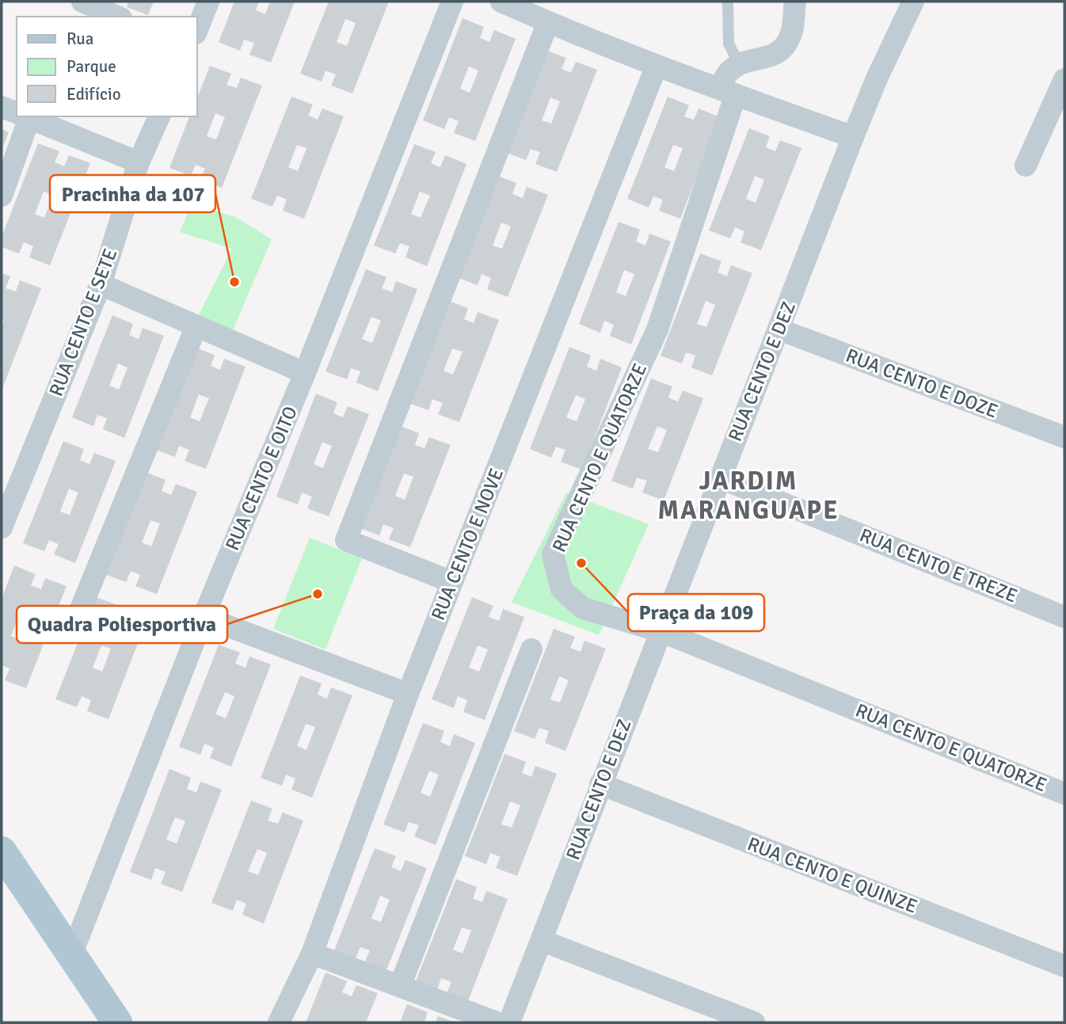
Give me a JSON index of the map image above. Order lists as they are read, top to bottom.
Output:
{
  "streets": {
    "street": [
      "RUA CENTO E SETE",
      "RUA CENTO E DEZ",
      "RUA CENTO E DOZE",
      "RUA CENTO E QUATORZE",
      "RUA CENTO E OITO",
      "RUA CENTO E NOVE",
      "RUA CENTO E TREZE",
      "RUA CENTO E QUINZE"
    ]
  },
  "crossings": [
    ["RUA CENTO E DEZ", "RUA CENTO E DOZE"],
    ["RUA CENTO E DEZ", "RUA CENTO E QUATORZE"],
    ["RUA CENTO E DEZ", "RUA CENTO E TREZE"],
    ["RUA CENTO E DEZ", "RUA CENTO E QUINZE"]
  ],
  "districts": ["JARDIM MARANGUAPE"],
  "places": ["Pracinha da 107", "Praça da 109", "Quadra Poliesportiva"],
  "legend": ["Rua", "Parque", "Edifício"]
}
